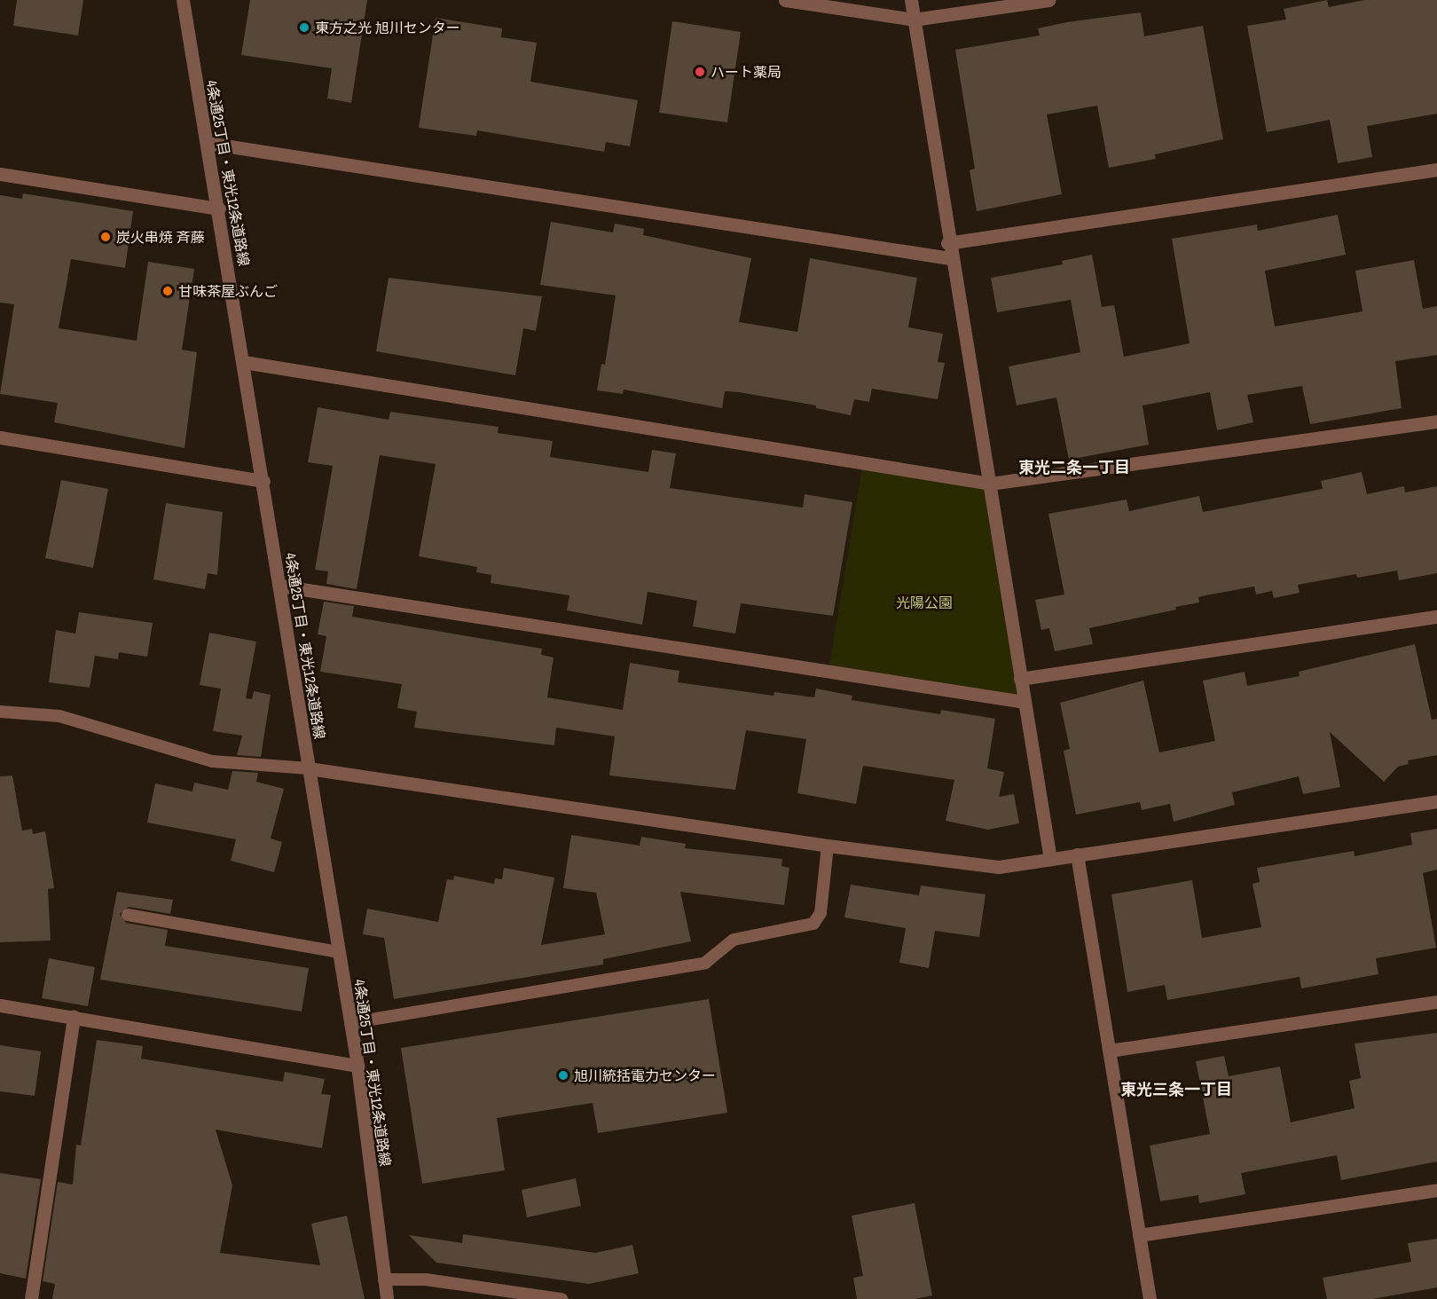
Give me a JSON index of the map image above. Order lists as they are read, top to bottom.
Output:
{
  "streets": {
    "street": ["4条通25丁目・東光12条道路線"]
  },
  "districts": ["東光二条一丁目", "東光三条一丁目"],
  "parks": ["光陽公園"],
  "places": [
    "東方之光 旭川センター",
    "ハート薬局",
    "炭火串焼 斉藤",
    "甘味茶屋ぶんご",
    "旭川統括電力センター"
  ]
}
